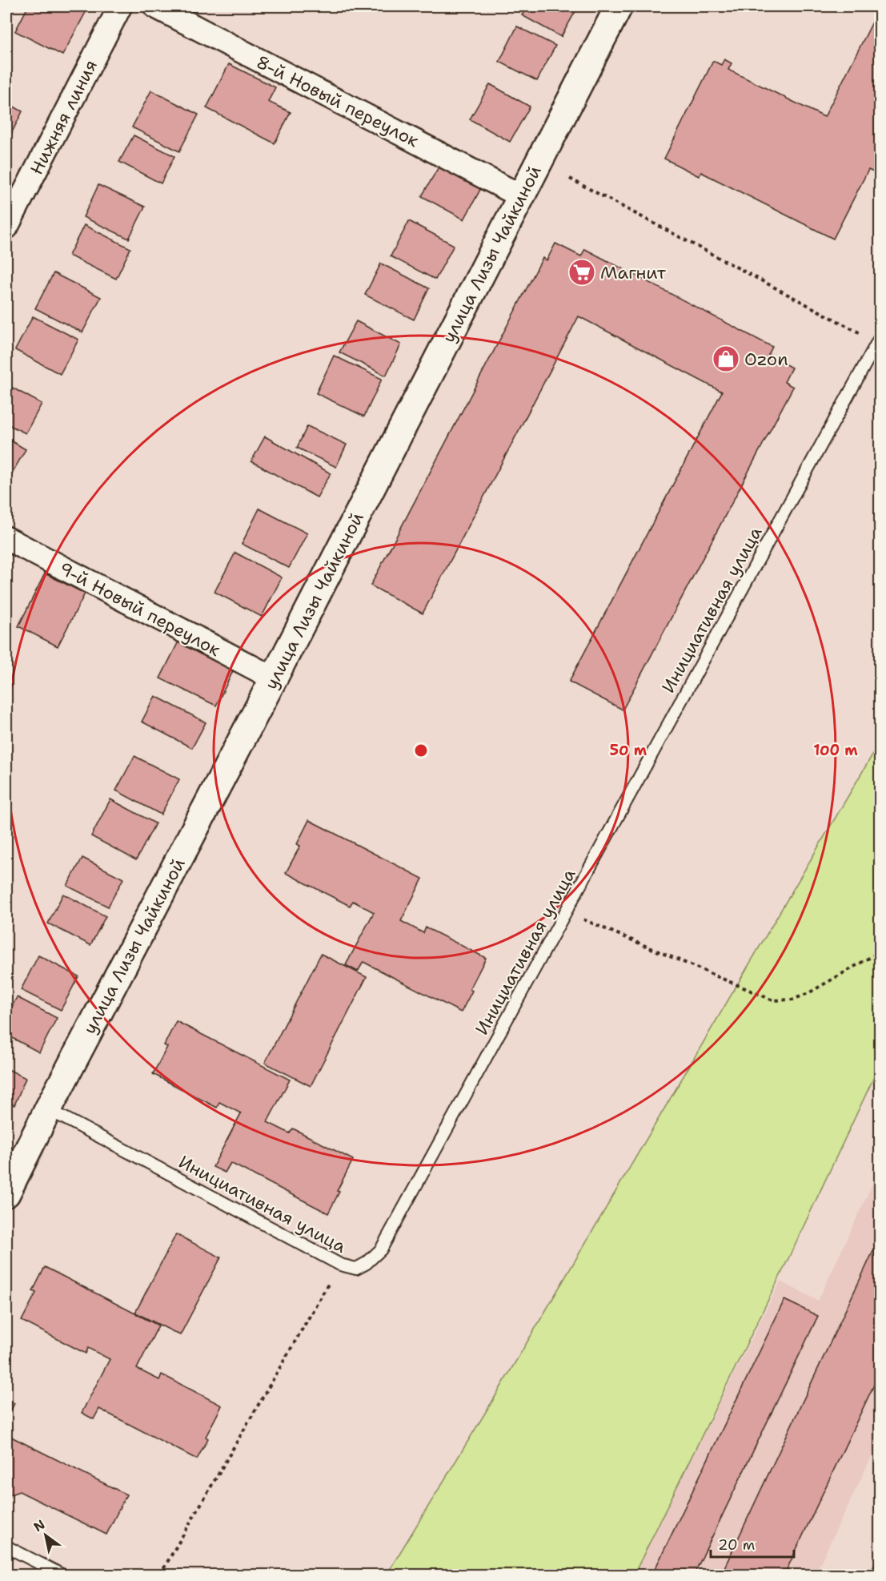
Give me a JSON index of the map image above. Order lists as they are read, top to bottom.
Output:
{
  "streets": {
    "main road": ["улица Лизы Чайкиной"],
    "street": ["8-й Новый переулок", "Нижняя линия", "9-й Новый переулок"],
    "lane": ["Инициативная улица"]
  },
  "crossings": [
    ["8-й Новый переулок", "улица Лизы Чайкиной"],
    ["улица Лизы Чайкиной", "9-й Новый переулок"],
    ["улица Лизы Чайкиной", "Инициативная улица"]
  ],
  "places": {
    "supermarket": ["Магнит"],
    "shop": ["Ozon"]
  },
  "scale_bar": "20 m",
  "north": "top left",
  "rings": ["50 m", "100 m"]
}
